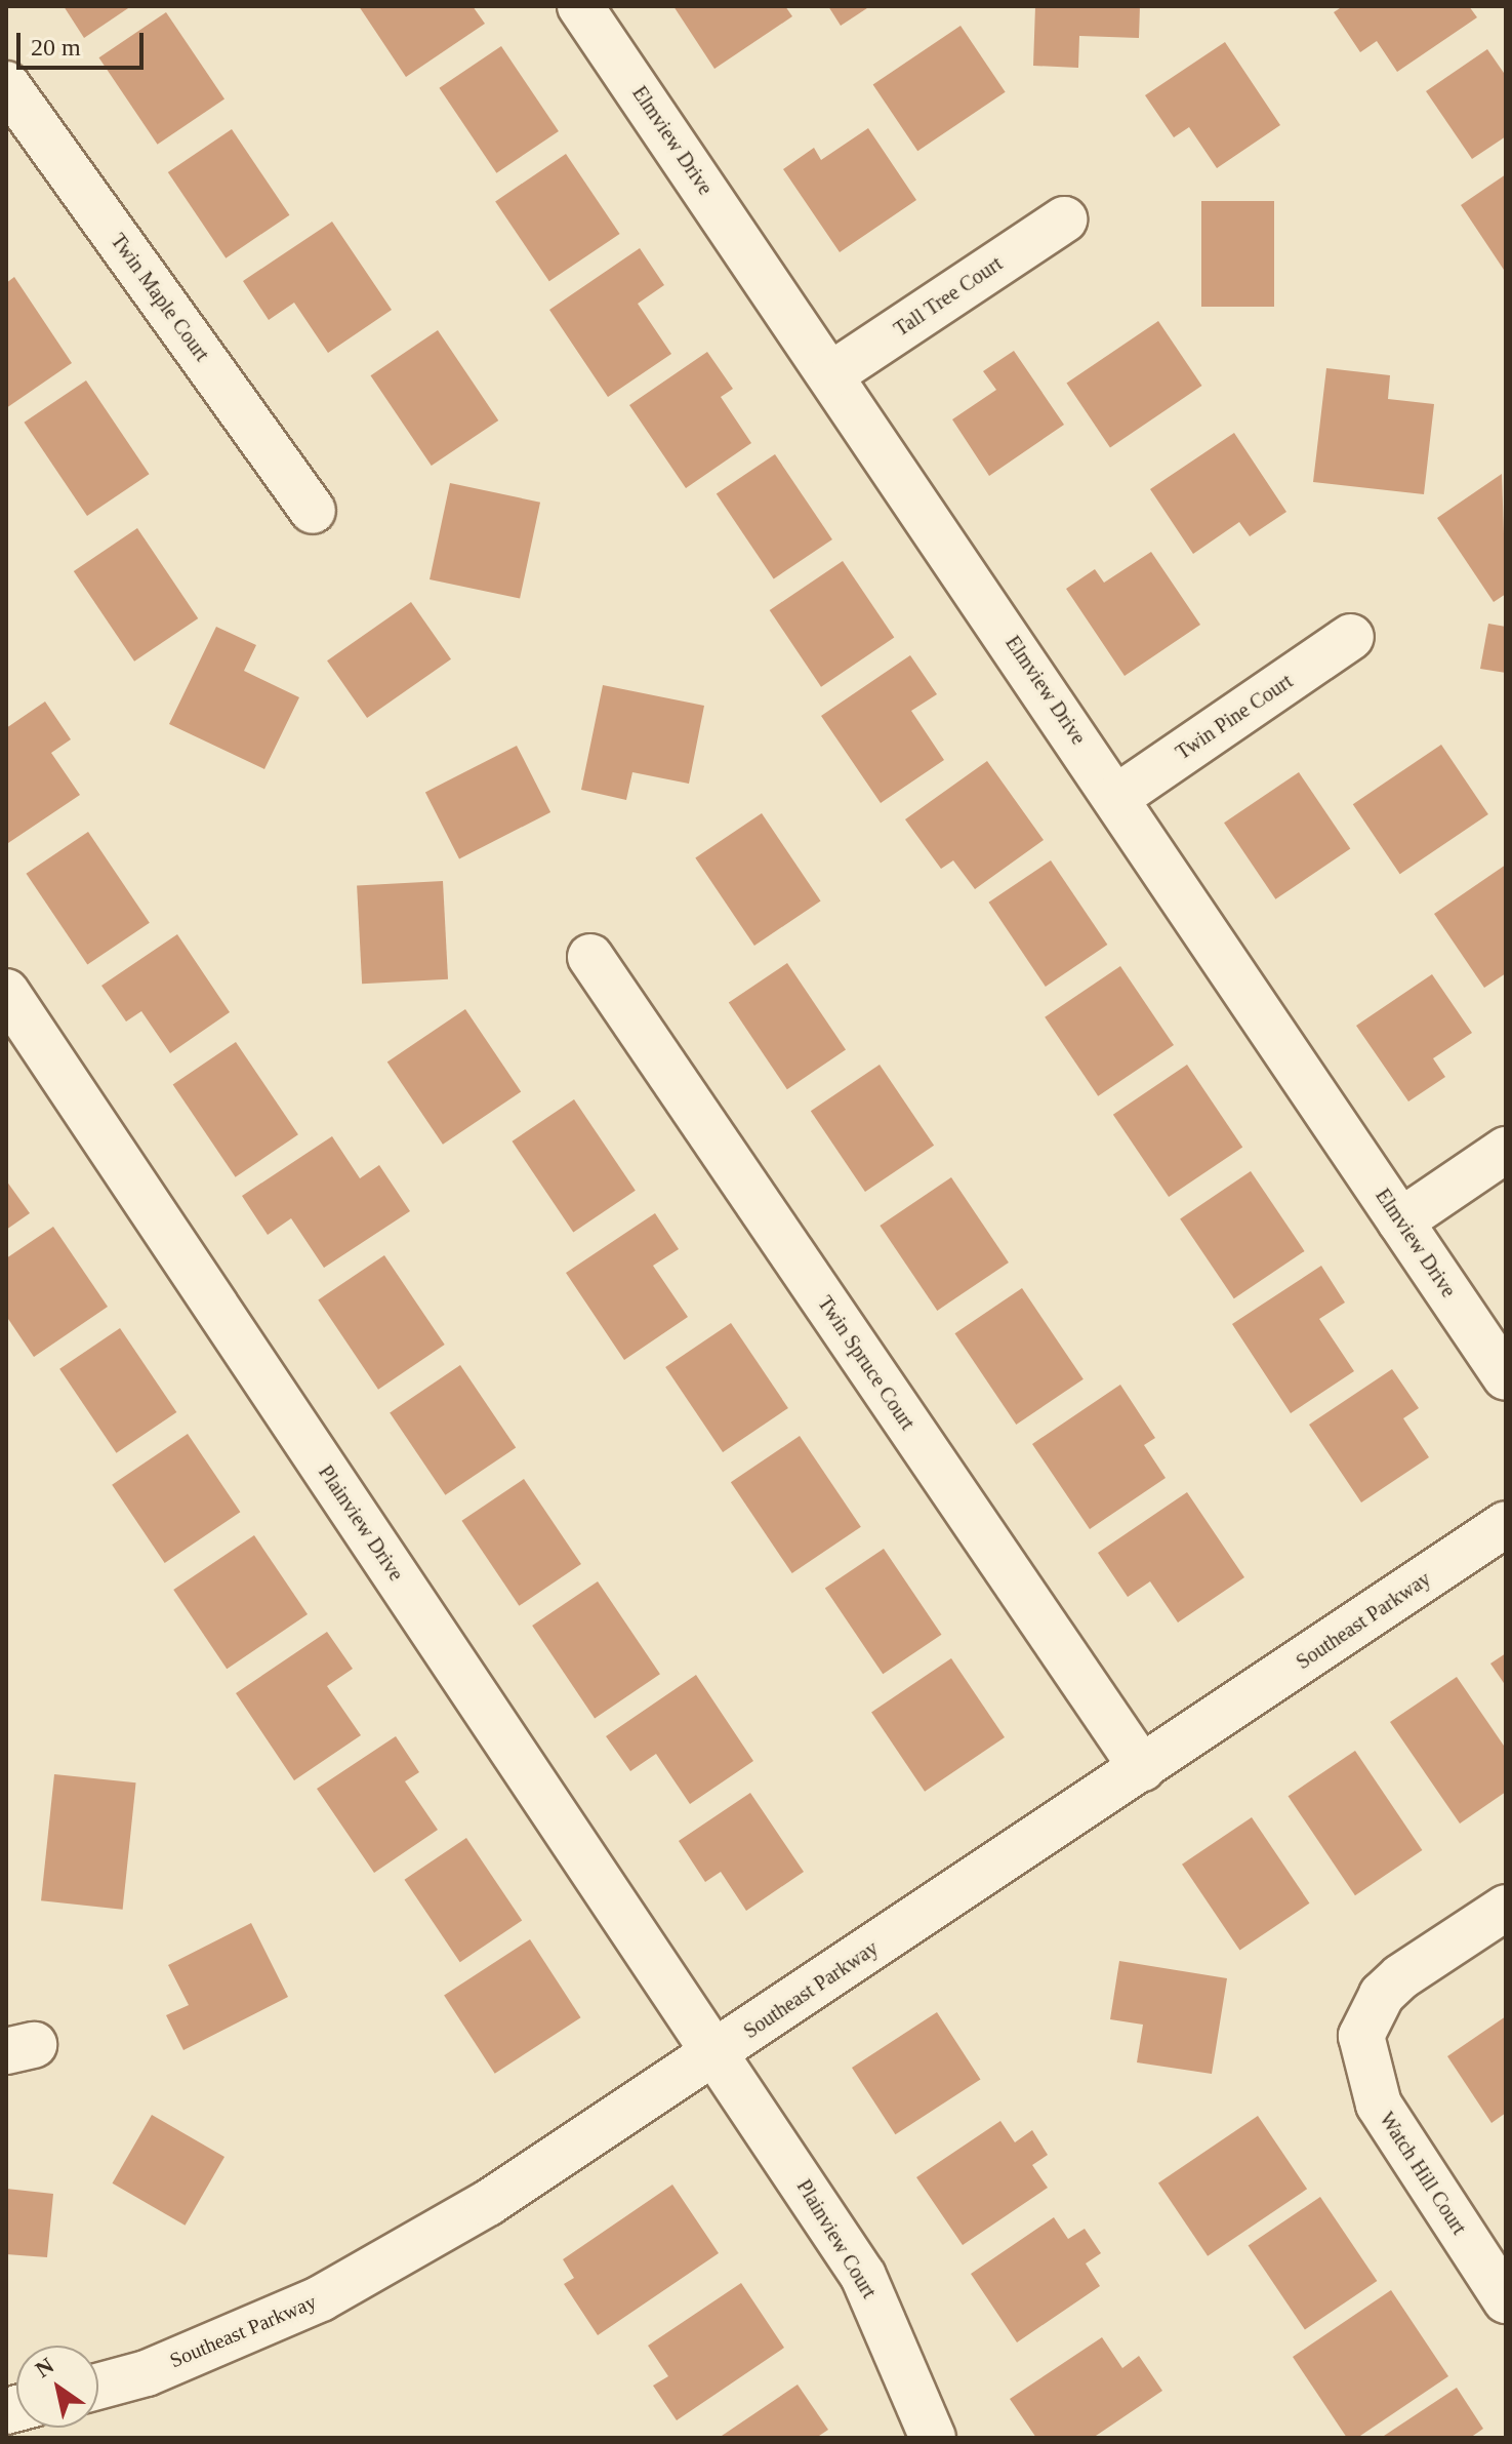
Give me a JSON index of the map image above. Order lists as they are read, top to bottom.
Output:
{
  "streets": {
    "street": [
      "Elmview Drive",
      "Tall Tree Court",
      "Twin Maple Court",
      "Twin Pine Court",
      "Twin Spruce Court",
      "Plainview Drive",
      "Southeast Parkway",
      "Watch Hill Court",
      "Plainview Court"
    ]
  },
  "crossings": [
    ["Elmview Drive", "Tall Tree Court"],
    ["Elmview Drive", "Twin Pine Court"],
    ["Twin Spruce Court", "Southeast Parkway"],
    ["Plainview Drive", "Southeast Parkway"],
    ["Plainview Drive", "Plainview Court"],
    ["Southeast Parkway", "Plainview Court"]
  ],
  "scale_bar": "20 m",
  "north": "top left"
}
